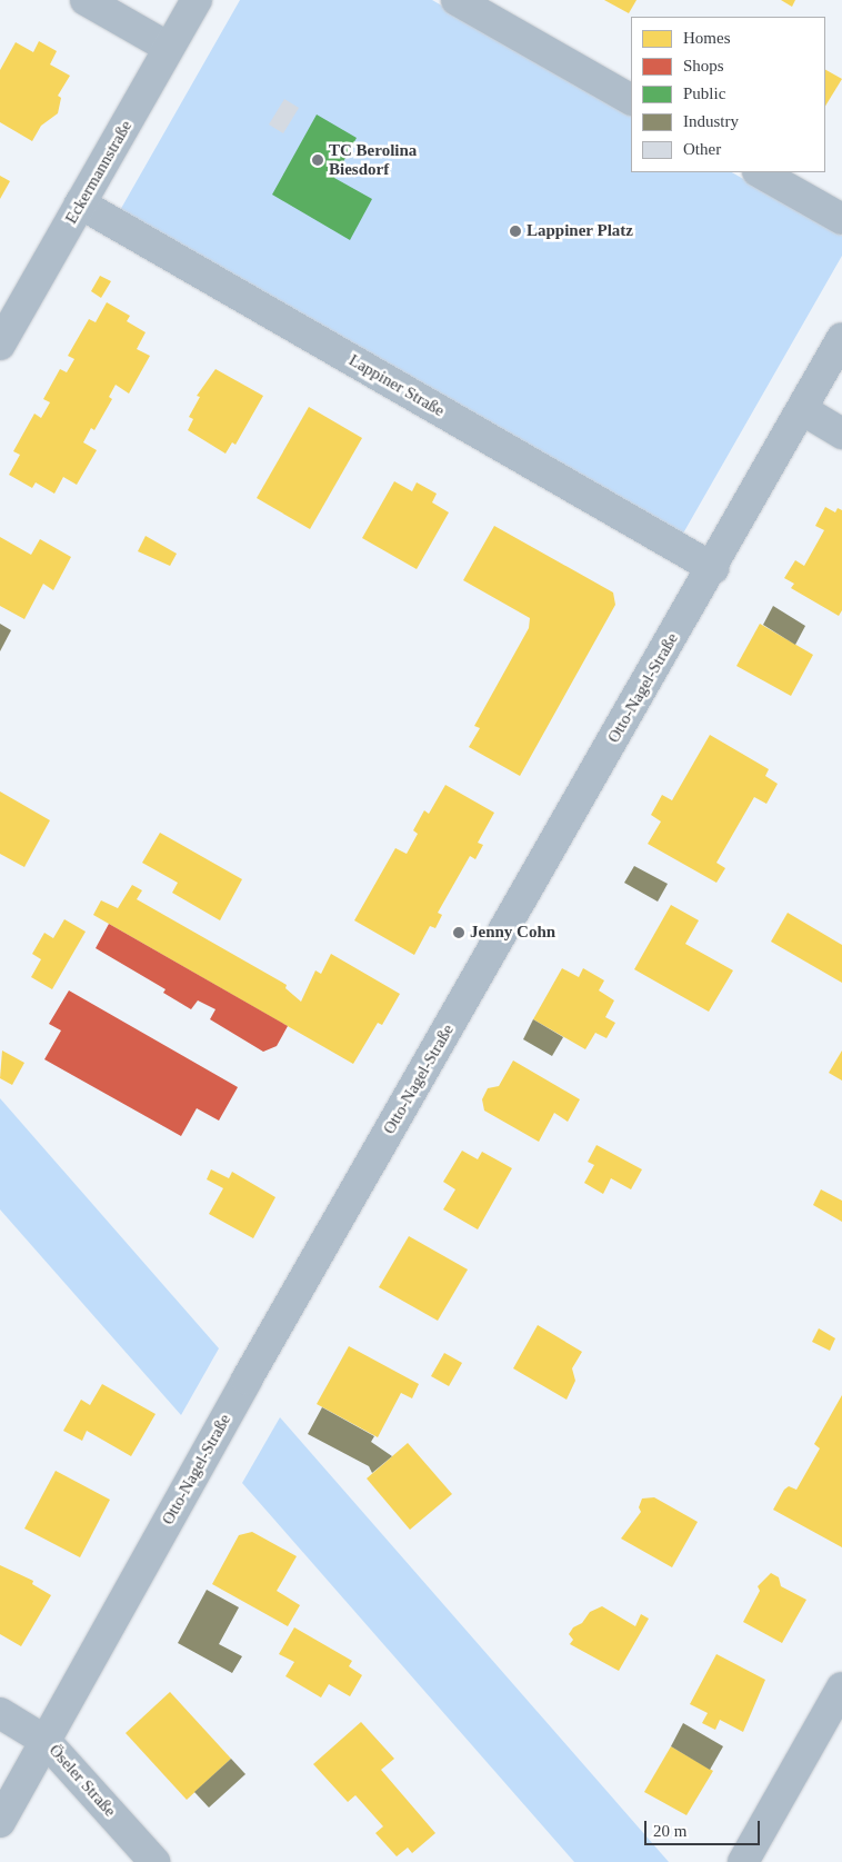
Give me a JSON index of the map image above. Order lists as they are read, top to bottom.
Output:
{
  "streets": {
    "street": [
      "Eckermannstraße",
      "Lappiner Straße",
      "Otto-Nagel-Straße",
      "Öseler Straße"
    ]
  },
  "crossings": [
    ["Eckermannstraße", "Lappiner Straße"],
    ["Lappiner Straße", "Otto-Nagel-Straße"],
    ["Otto-Nagel-Straße", "Öseler Straße"]
  ],
  "places": ["TC Berolina Biesdorf", "Lappiner Platz", "Jenny Cohn"],
  "legend": [
    "Homes",
    "Shops",
    "Public",
    "Industry",
    "Other"
  ],
  "scale_bar": "20 m"
}
